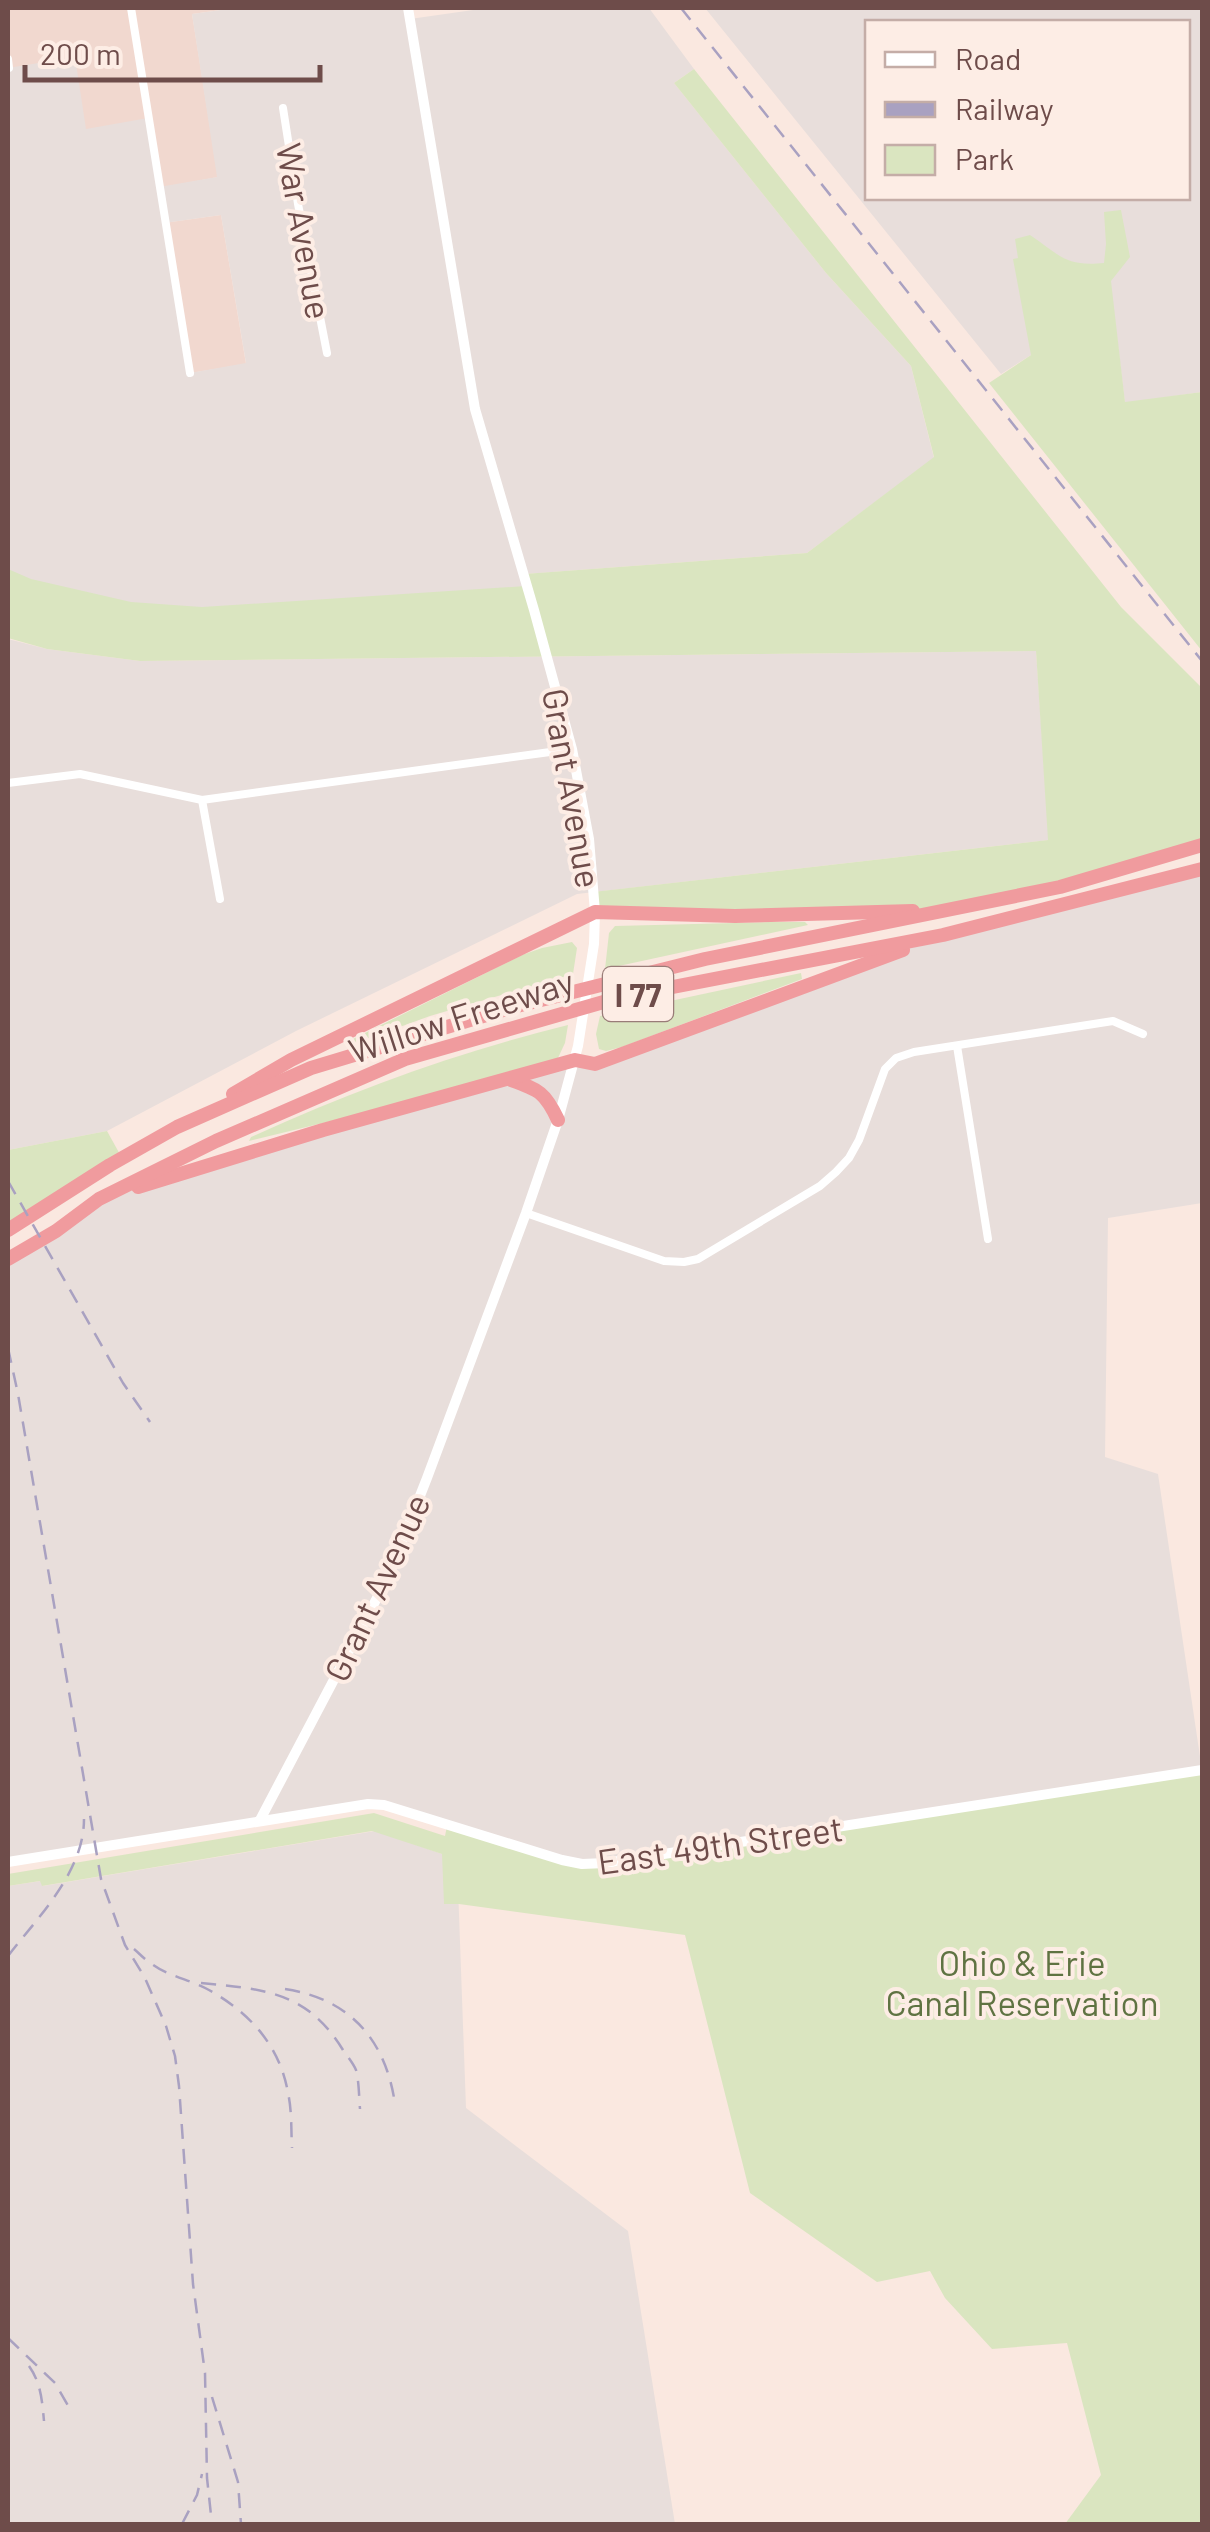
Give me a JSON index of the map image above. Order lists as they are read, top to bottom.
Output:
{
  "streets": {
    "highway": ["I 77", "Willow Freeway"],
    "street": ["War Avenue", "Grant Avenue", "East 49th Street"]
  },
  "crossings": [
    ["Grant Avenue", "East 49th Street"]
  ],
  "parks": ["Ohio & Erie Canal Reservation"],
  "legend": ["Road", "Railway", "Park"],
  "scale_bar": "200 m"
}
